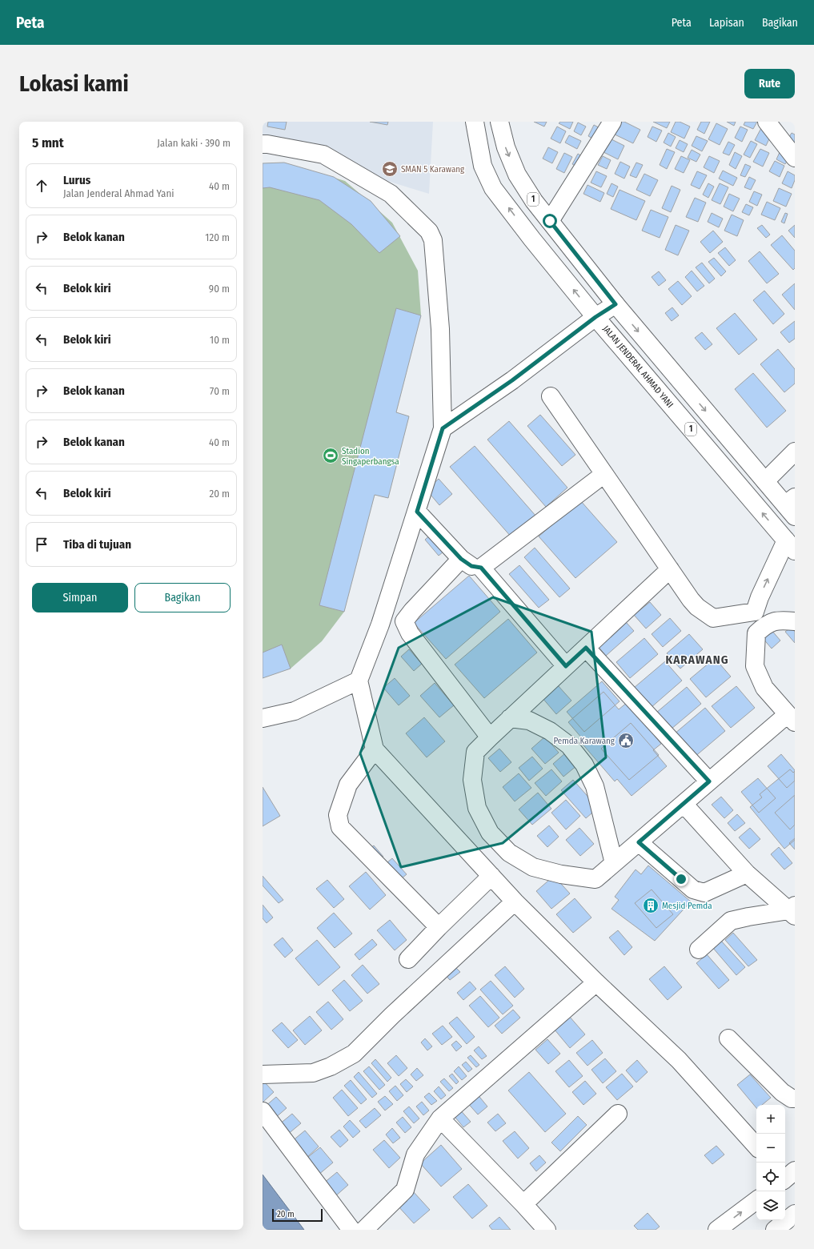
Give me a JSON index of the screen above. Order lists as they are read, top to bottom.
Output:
{
  "streets": {
    "main road": ["1", "JALAN JENDERAL AHMAD YANI"]
  },
  "districts": ["KARAWANG"],
  "places": {
    "school or university": ["SMAN 5 Karawang"],
    "sports": ["Stadion Singaperbangsa"],
    "public building": ["Pemda Karawang"],
    "building": ["Mesjid Pemda"]
  },
  "scale_bar": "20 m",
  "page": {
    "header": "Peta",
    "nav": ["Peta", "Lapisan", "Bagikan"],
    "buttons": [
      "Rute",
      ["Simpan", "Bagikan"]
    ],
    "title": "Lokasi kami",
    "heading": ["5 mnt", "Jalan kaki · 390 m"],
    "list": [
      ["Lurus", "Jalan Jenderal Ahmad Yani", "40 m"],
      ["Belok kanan", "120 m"],
      ["Belok kiri", "90 m"],
      ["Belok kiri", "10 m"],
      ["Belok kanan", "70 m"],
      ["Belok kanan", "40 m"],
      ["Belok kiri", "20 m"],
      "Tiba di tujuan"
    ],
    "map_buttons": ["+", "−"],
    "scale": "20 m"
  }
}
